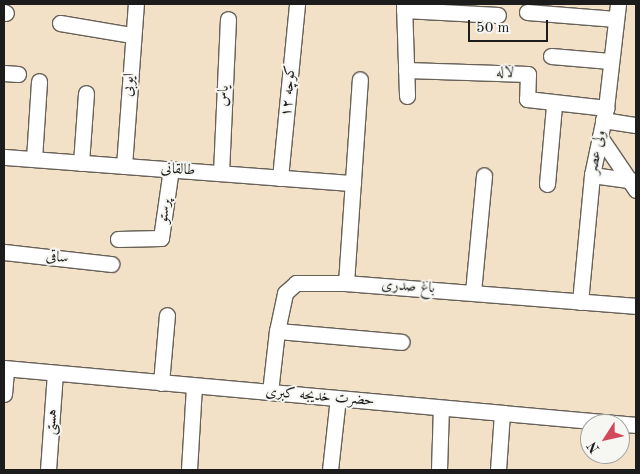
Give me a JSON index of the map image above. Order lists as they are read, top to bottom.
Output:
{
  "streets": {
    "street": [
      "لاله",
      "ایوبی",
      "کوچه ۱۲",
      "یاس",
      "ولی عصر",
      "طالقانی",
      "پرستو",
      "ساقی",
      "باغ صدری",
      "حضرت خدیجه کبری",
      "هستی"
    ]
  },
  "crossings": [
    ["لاله", "ولی عصر"],
    ["ایوبی", "طالقانی"],
    ["کوچه ۱۲", "طالقانی"],
    ["یاس", "طالقانی"],
    ["ولی عصر", "باغ صدری"],
    ["طالقانی", "پرستو"],
    ["باغ صدری", "حضرت خدیجه کبری"],
    ["حضرت خدیجه کبری", "هستی"]
  ],
  "scale_bar": "50 m",
  "north": "bottom left"
}
